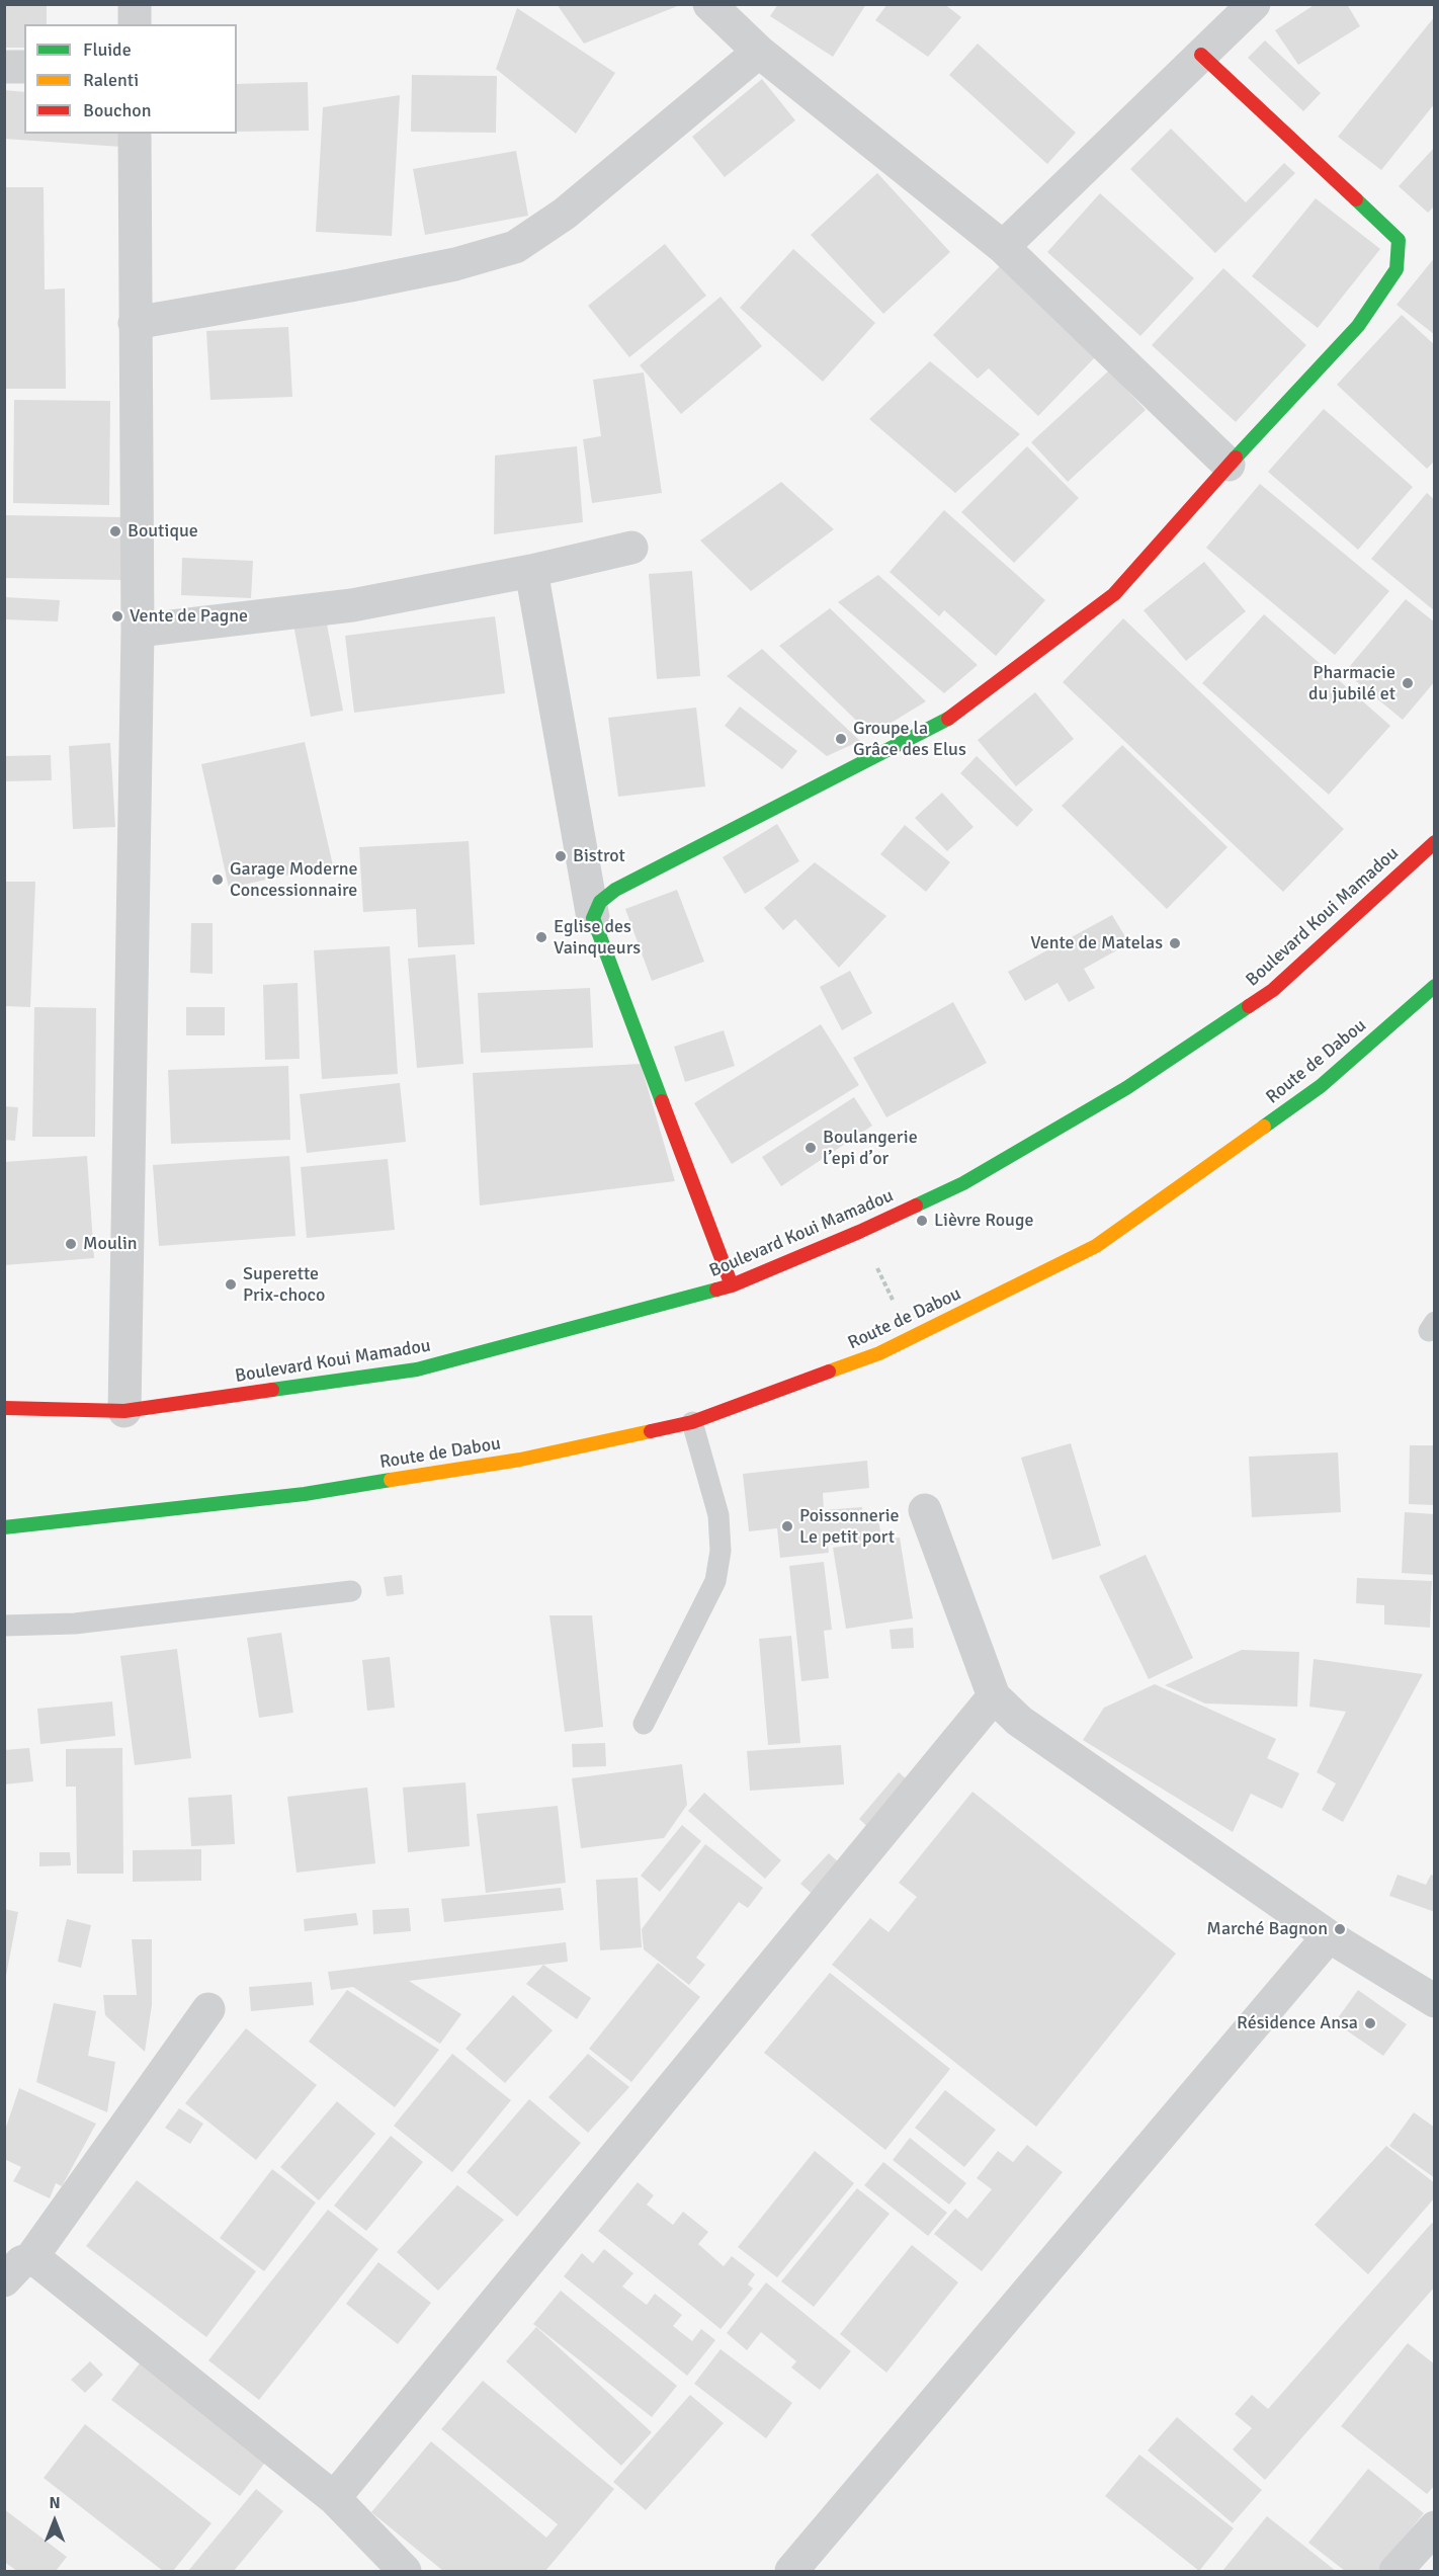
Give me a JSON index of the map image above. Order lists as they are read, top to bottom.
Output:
{
  "streets": {
    "main road": ["Boulevard Koui Mamadou", "Route de Dabou"]
  },
  "places": [
    "Boutique",
    "Vente de Pagne",
    "Pharmacie du jubilé et",
    "Groupe la Grâce des Elus",
    "Bistrot",
    "Garage Moderne Concessionnaire",
    "Eglise des Vainqueurs",
    "Vente de Matelas",
    "Boulangerie l’epi d’or",
    "Lièvre Rouge",
    "Moulin",
    "Superette Prix-choco",
    "Poissonnerie Le petit port",
    "Marché Bagnon",
    "Résidence Ansa"
  ],
  "legend": ["Fluide", "Ralenti", "Bouchon"],
  "north": "top"
}
